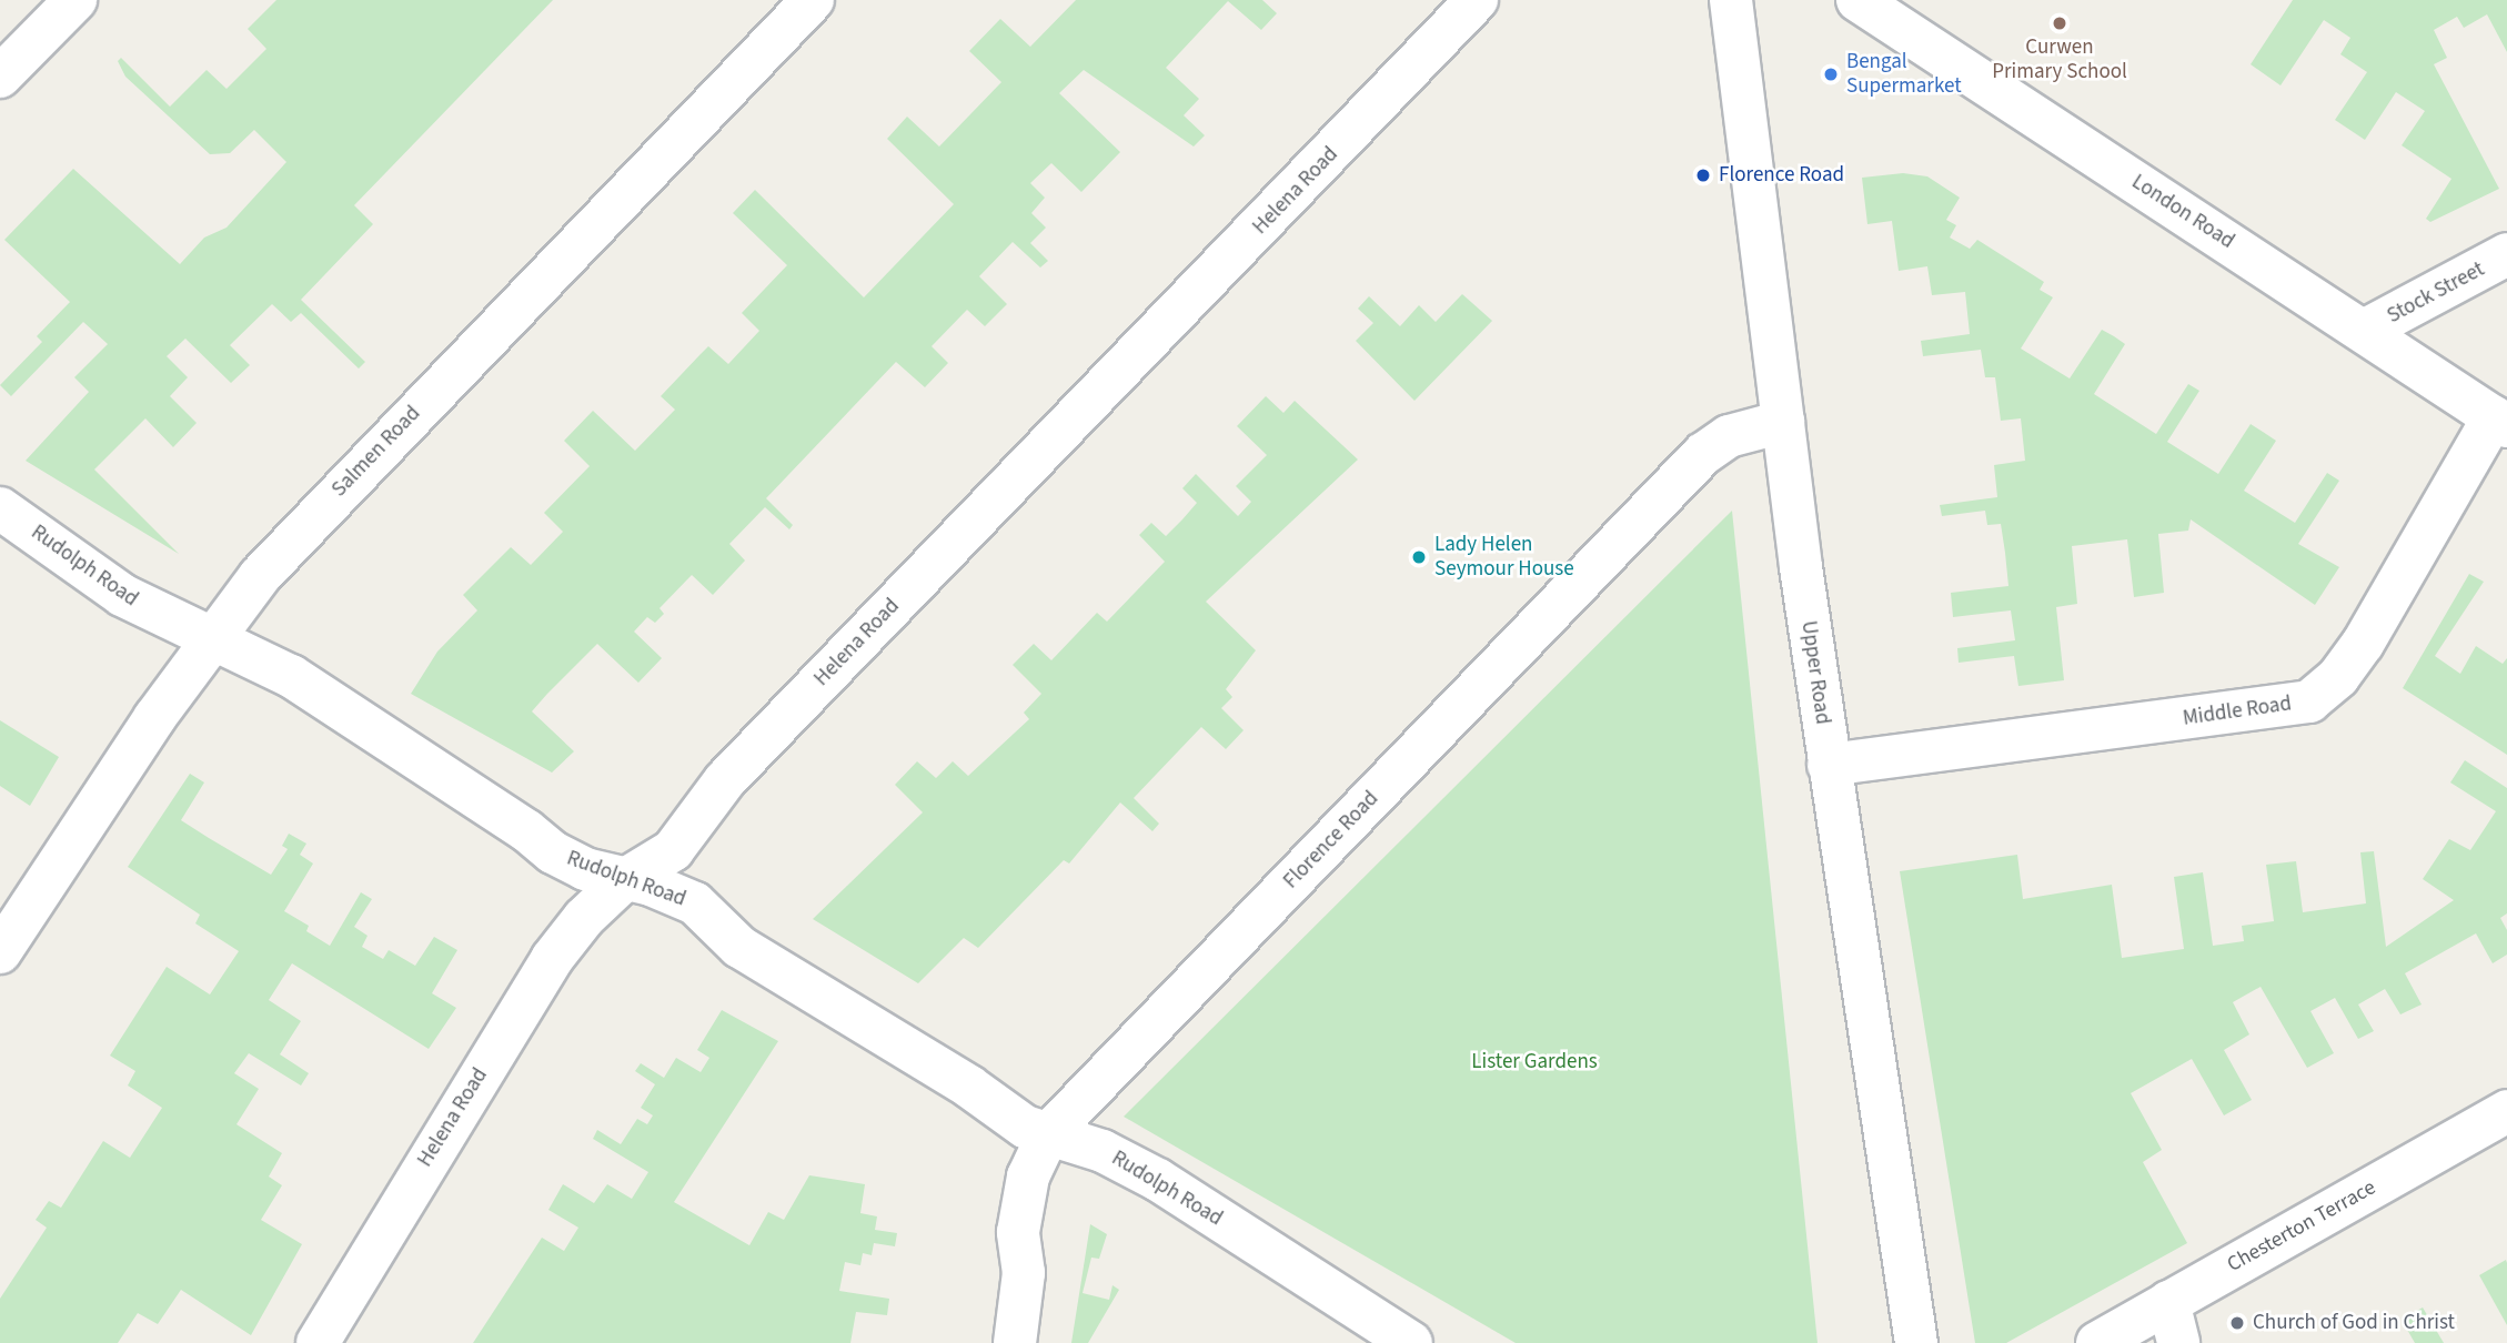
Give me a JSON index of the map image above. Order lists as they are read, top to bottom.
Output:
{
  "streets": {
    "street": [
      "Helena Road",
      "London Road",
      "Stock Street",
      "Salmen Road",
      "Rudolph Road",
      "Upper Road",
      "Middle Road",
      "Florence Road",
      "Chesterton Terrace"
    ]
  },
  "crossings": [
    ["Helena Road", "Rudolph Road"],
    ["London Road", "Stock Street"],
    ["London Road", "Middle Road"],
    ["Salmen Road", "Rudolph Road"],
    ["Rudolph Road", "Florence Road"],
    ["Upper Road", "Middle Road"],
    ["Upper Road", "Florence Road"]
  ],
  "parks": ["Lister Gardens"],
  "places": [
    "Curwen Primary School",
    "Bengal Supermarket",
    "Florence Road",
    "Lady Helen Seymour House",
    "Church of God in Christ"
  ]
}
